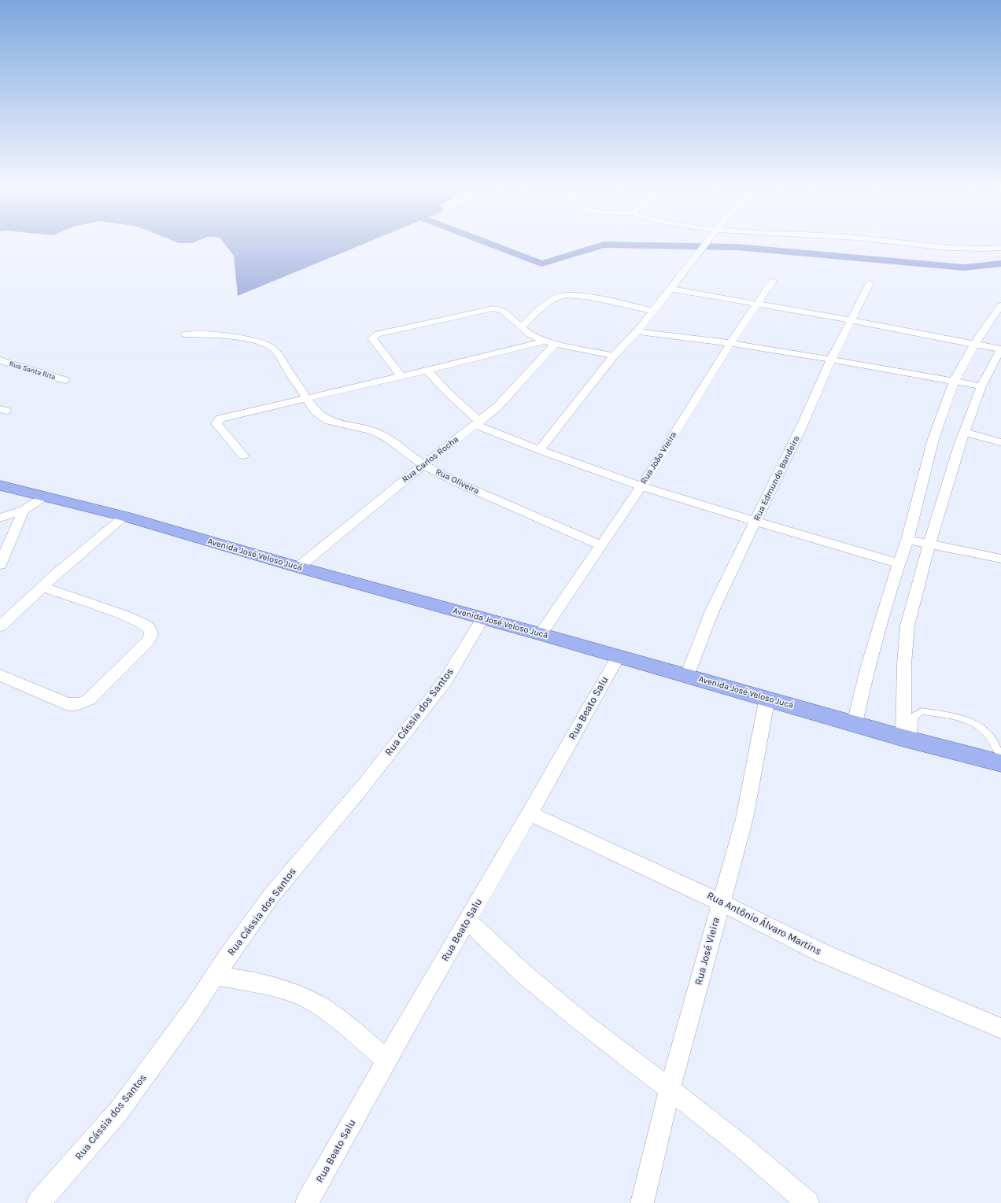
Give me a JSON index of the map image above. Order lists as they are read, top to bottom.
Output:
{
  "streets": {
    "main road": ["Avenida José Veloso Jucá"],
    "street": [
      "Rua Santa Rita",
      "Rua João Vieira",
      "Rua Carlos Rocha",
      "Rua Edmundo Bandeira",
      "Rua Oliveira",
      "Rua Beato Salu",
      "Rua Cássia dos Santos",
      "Rua Antônio Álvaro Martins",
      "Rua José Vieira"
    ]
  },
  "crossings": [
    ["Rua João Vieira", "Rua Oliveira"],
    ["Rua João Vieira", "Avenida José Veloso Jucá"],
    ["Rua Carlos Rocha", "Rua Oliveira"],
    ["Rua Carlos Rocha", "Avenida José Veloso Jucá"],
    ["Rua Edmundo Bandeira", "Avenida José Veloso Jucá"],
    ["Avenida José Veloso Jucá", "Rua Beato Salu"],
    ["Avenida José Veloso Jucá", "Rua Cássia dos Santos"],
    ["Avenida José Veloso Jucá", "Rua José Vieira"],
    ["Rua Beato Salu", "Rua Antônio Álvaro Martins"],
    ["Rua Antônio Álvaro Martins", "Rua José Vieira"]
  ]
}
